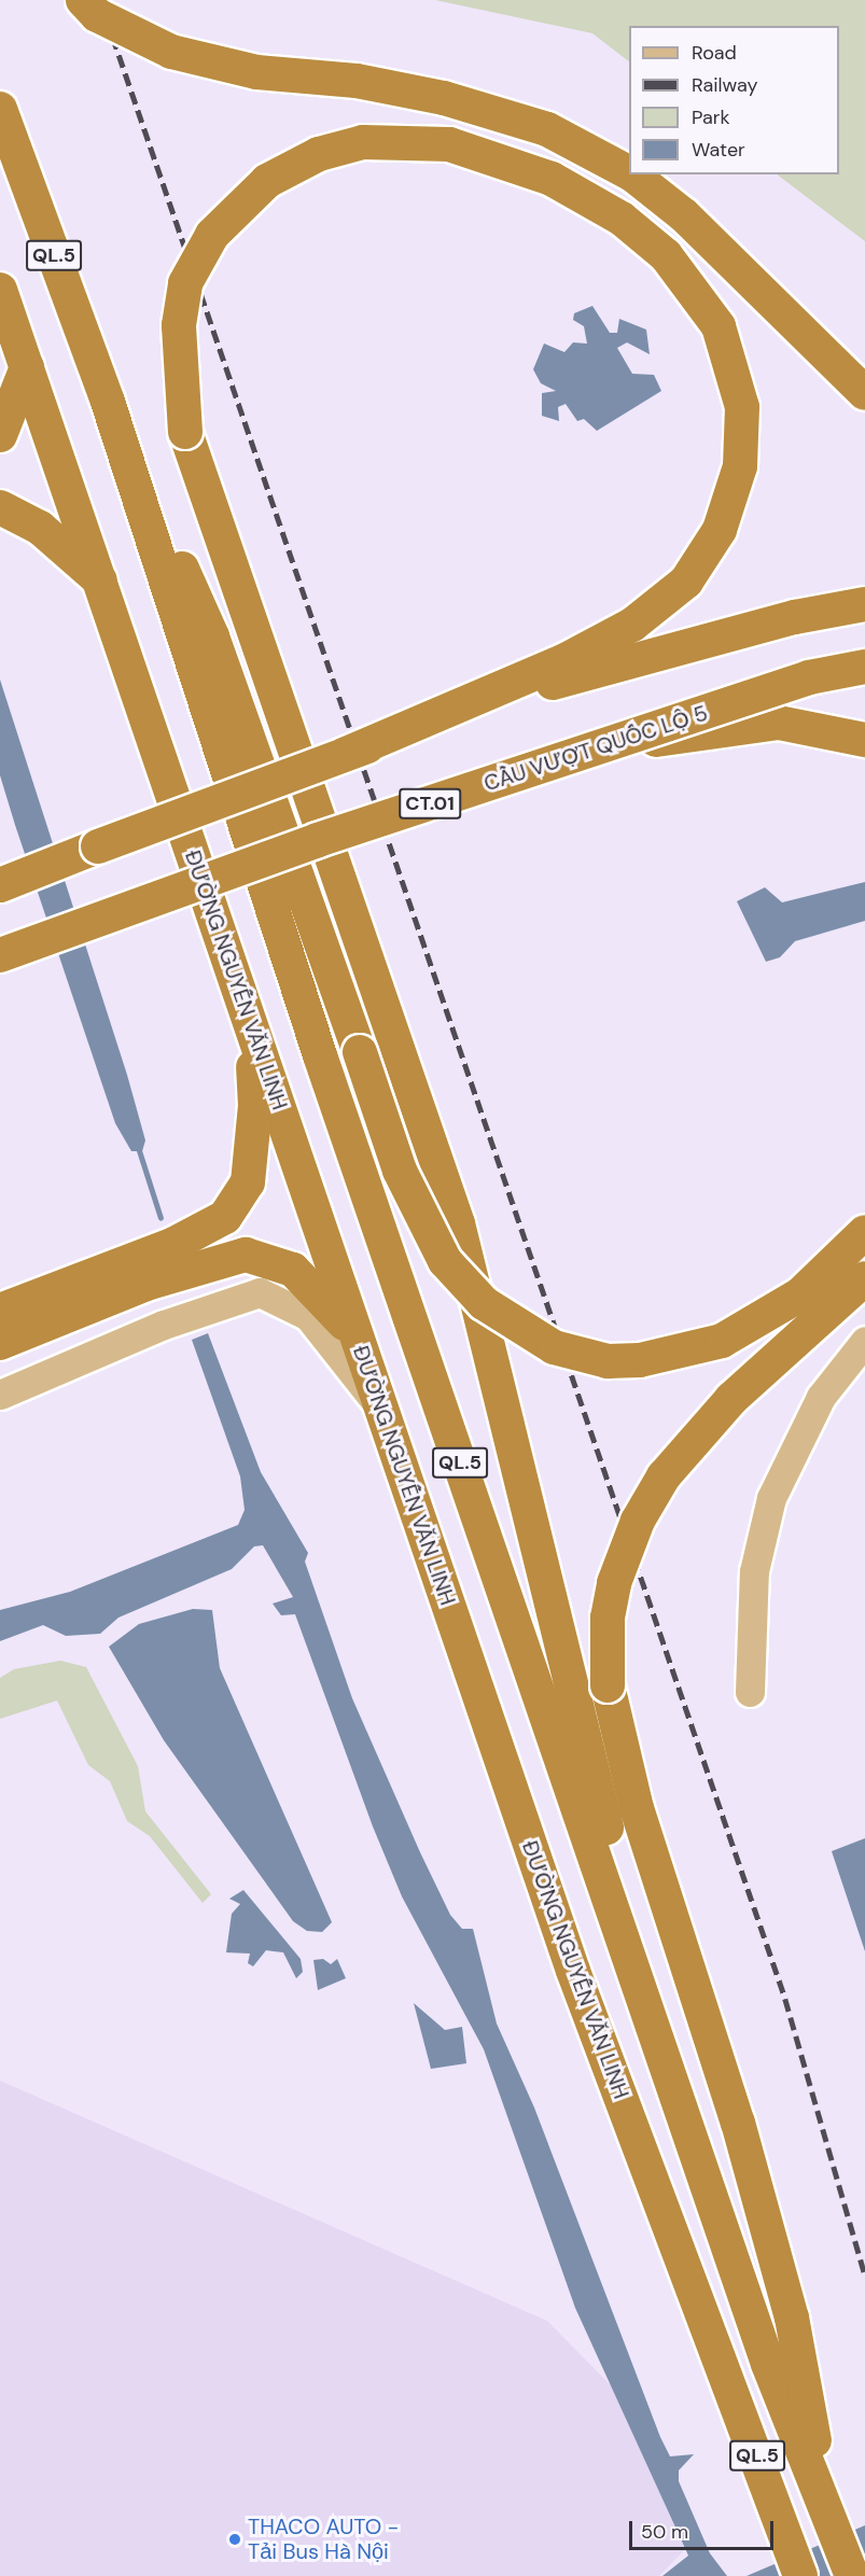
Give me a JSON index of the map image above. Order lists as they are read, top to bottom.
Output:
{
  "streets": {
    "highway": [
      "QL.5",
      "CẦU VƯỢT QUỐC LỘ 5",
      "CT.01",
      "ĐƯỜNG NGUYỄN VĂN LINH"
    ]
  },
  "crossings": [
    ["QL.5", "ĐƯỜNG NGUYỄN VĂN LINH"]
  ],
  "places": ["THACO AUTO - Tải Bus Hà Nội"],
  "legend": [
    "Road",
    "Railway",
    "Park",
    "Water"
  ],
  "scale_bar": "50 m"
}
